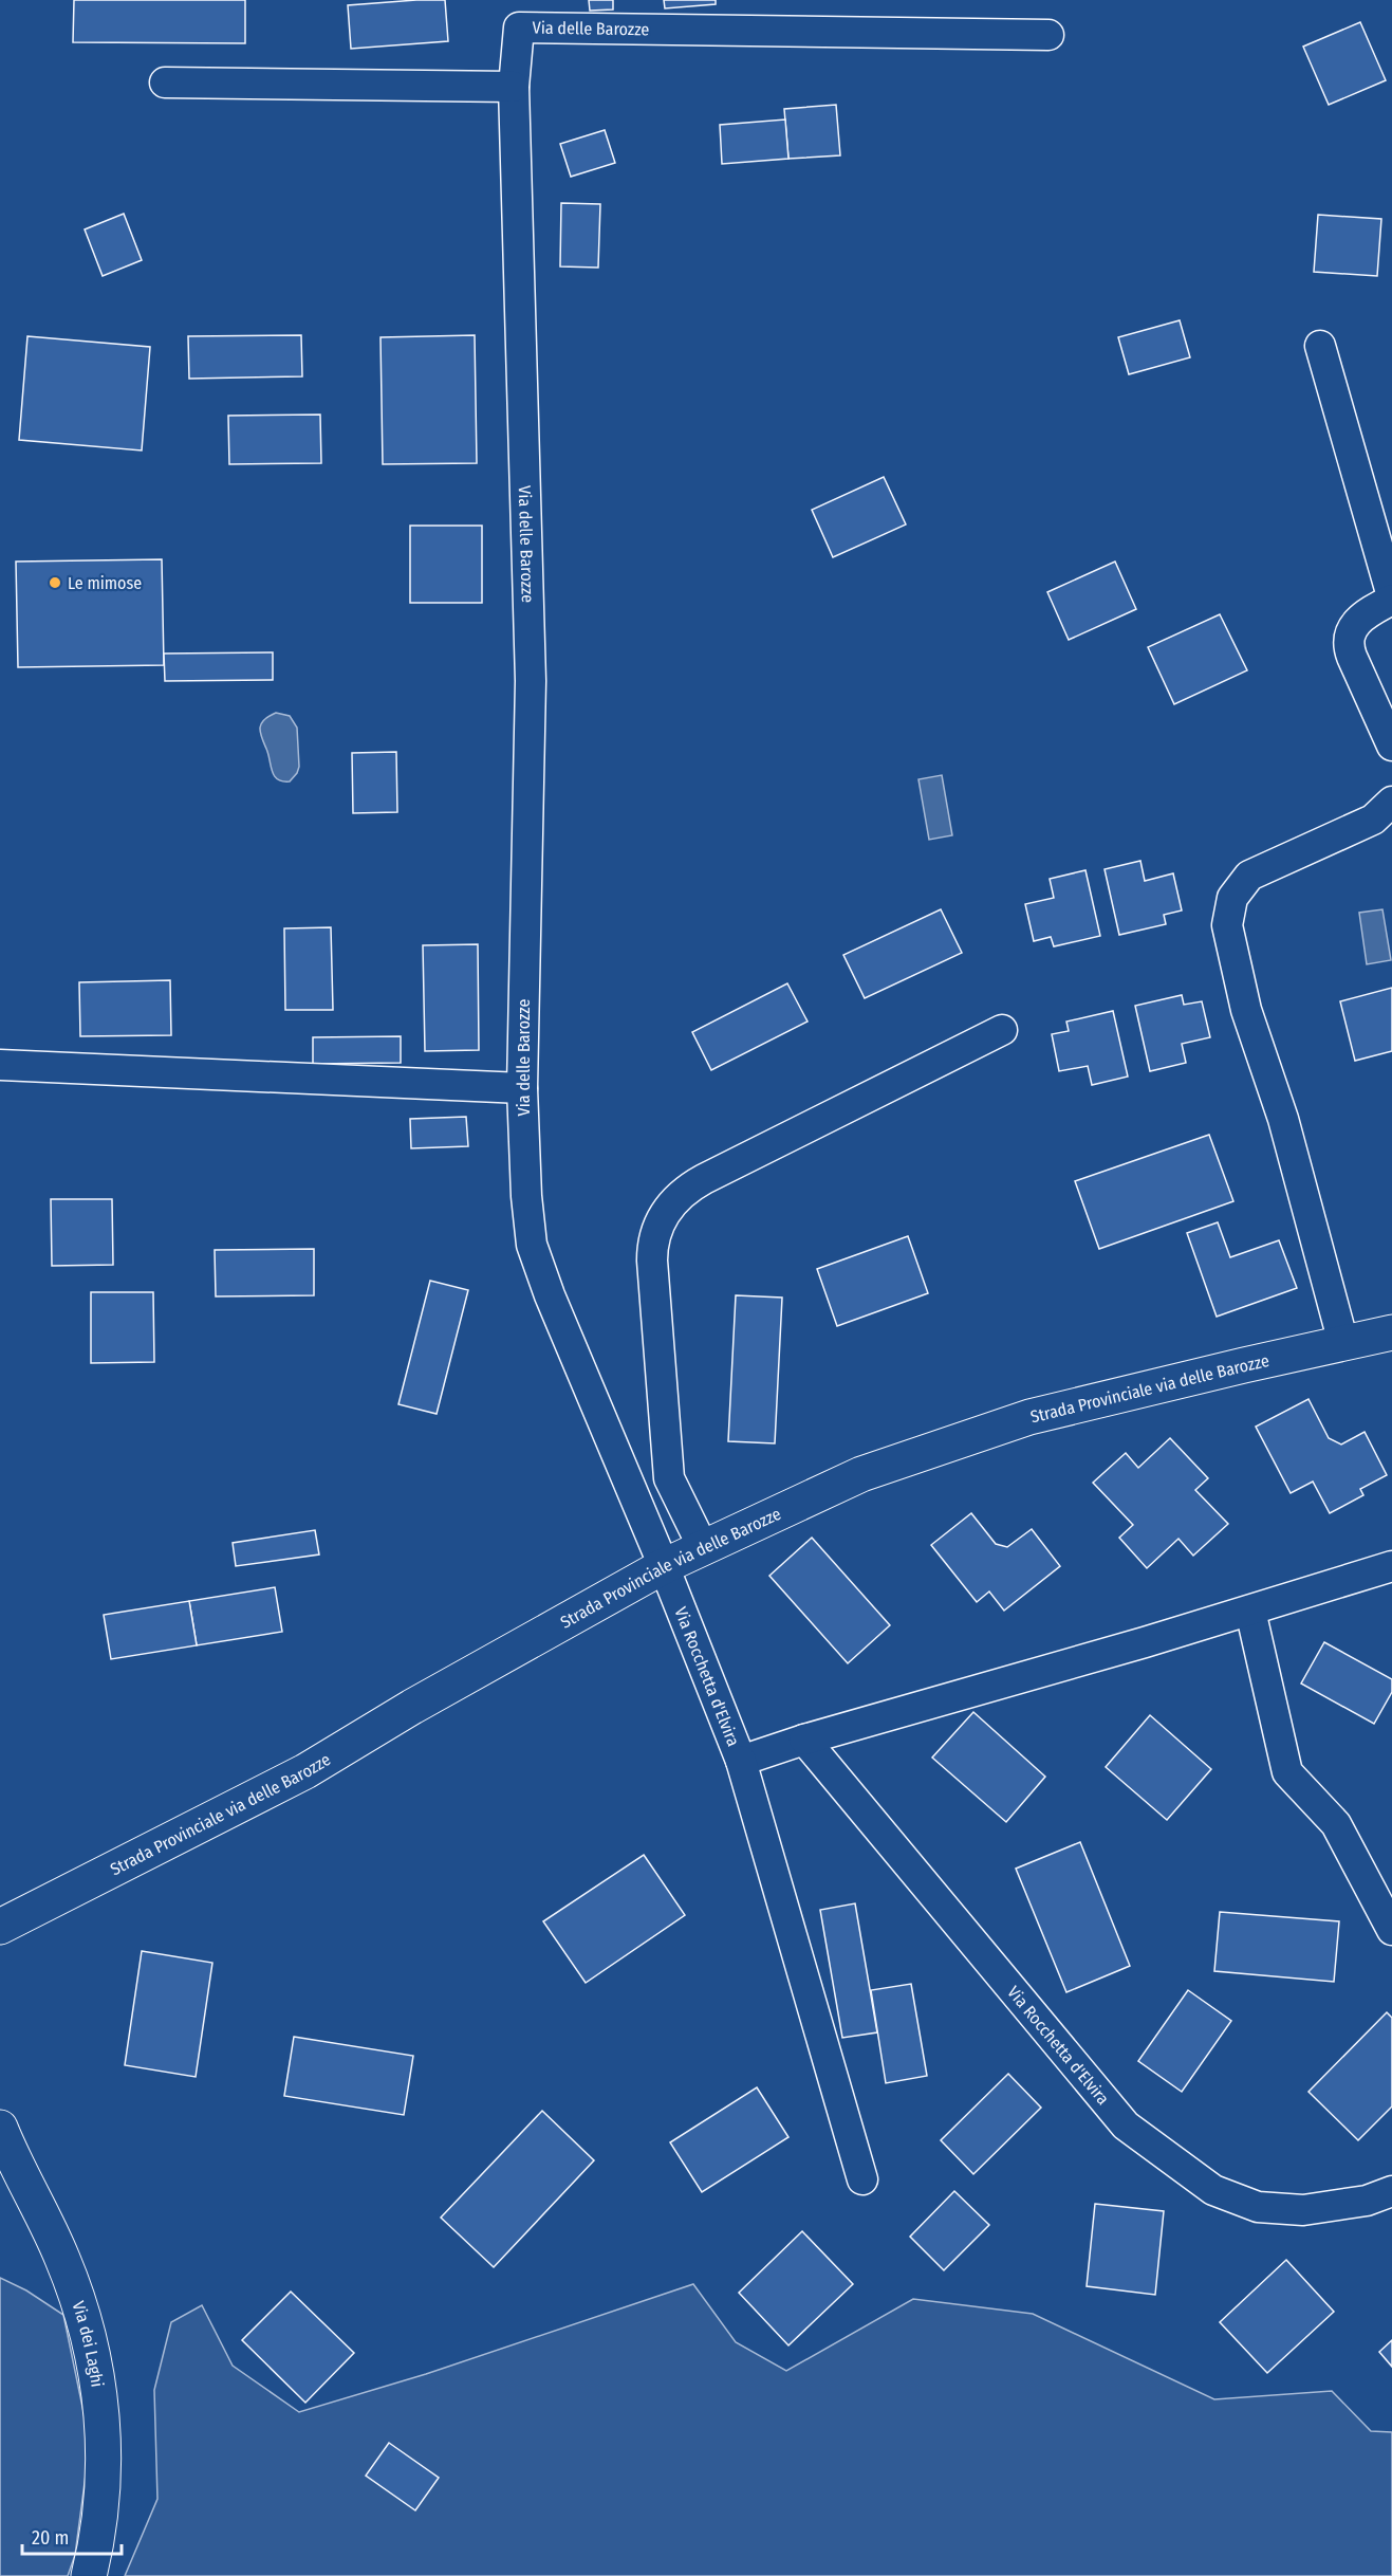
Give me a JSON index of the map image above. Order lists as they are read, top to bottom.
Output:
{
  "streets": {
    "main road": ["Strada Provinciale via delle Barozze", "Via dei Laghi"],
    "street": ["Via delle Barozze", "Via Rocchetta d'Elvira"]
  },
  "crossings": [
    ["Via delle Barozze", "Strada Provinciale via delle Barozze"],
    ["Via delle Barozze", "Via Rocchetta d'Elvira"],
    ["Strada Provinciale via delle Barozze", "Via Rocchetta d'Elvira"]
  ],
  "places": ["Le mimose"],
  "scale_bar": "20 m"
}
